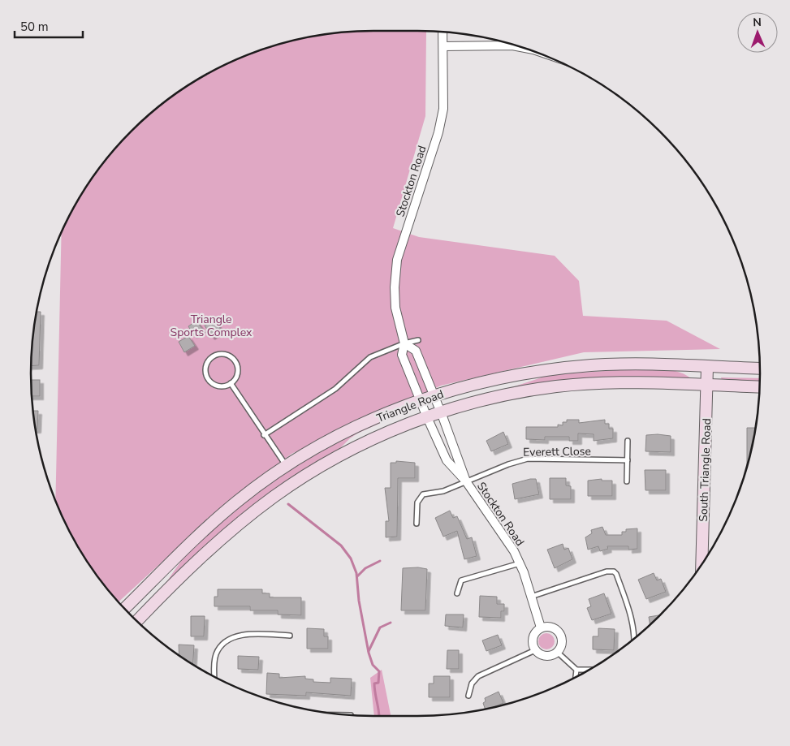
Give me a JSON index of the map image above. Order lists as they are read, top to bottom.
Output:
{
  "streets": {
    "street": ["Stockton Road", "Triangle Road", "South Triangle Road"],
    "lane": ["Everett Close"]
  },
  "crossings": [
    ["Stockton Road", "Triangle Road"],
    ["Stockton Road", "Everett Close"],
    ["Triangle Road", "South Triangle Road"]
  ],
  "parks": ["Triangle Sports Complex"],
  "scale_bar": "50 m",
  "north": "top"
}
